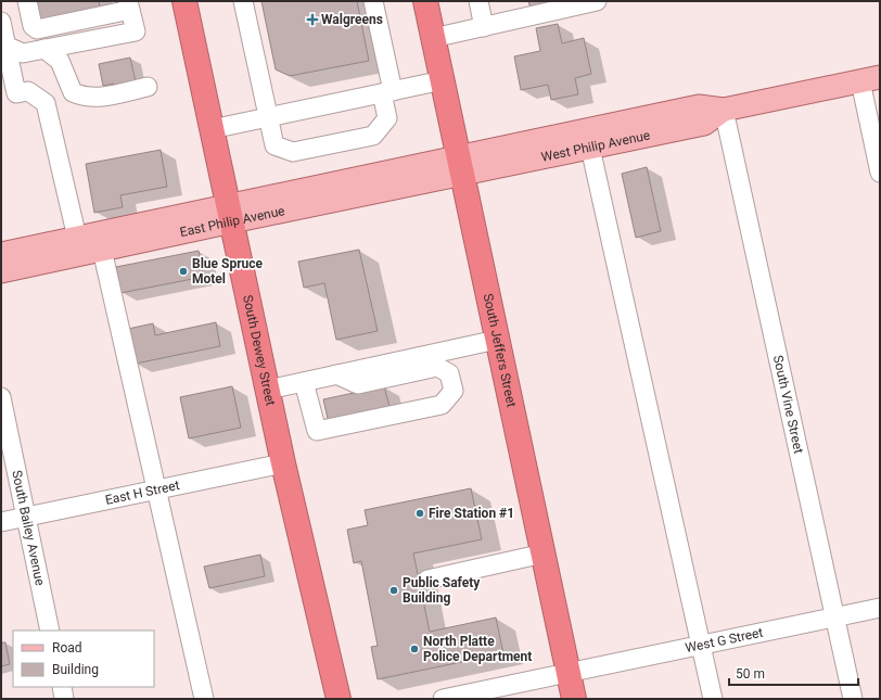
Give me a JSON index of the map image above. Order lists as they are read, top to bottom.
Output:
{
  "streets": {
    "highway": ["South Jeffers Street", "South Dewey Street"],
    "main road": ["West Philip Avenue", "East Philip Avenue"],
    "street": [
      "South Vine Street",
      "East H Street",
      "South Bailey Avenue",
      "West G Street"
    ]
  },
  "crossings": [
    ["West Philip Avenue", "East Philip Avenue"],
    ["West Philip Avenue", "South Jeffers Street"],
    ["West Philip Avenue", "South Vine Street"],
    ["East Philip Avenue", "South Jeffers Street"],
    ["East Philip Avenue", "South Dewey Street"],
    ["South Jeffers Street", "West G Street"],
    ["South Dewey Street", "East H Street"],
    ["South Vine Street", "West G Street"],
    ["East H Street", "South Bailey Avenue"]
  ],
  "places": {
    "health": ["Walgreens"],
    "other": [
      "Blue Spruce Motel",
      "Fire Station #1",
      "Public Safety Building",
      "North Platte Police Department"
    ]
  },
  "legend": ["Road", "Building"],
  "scale_bar": "50 m"
}
